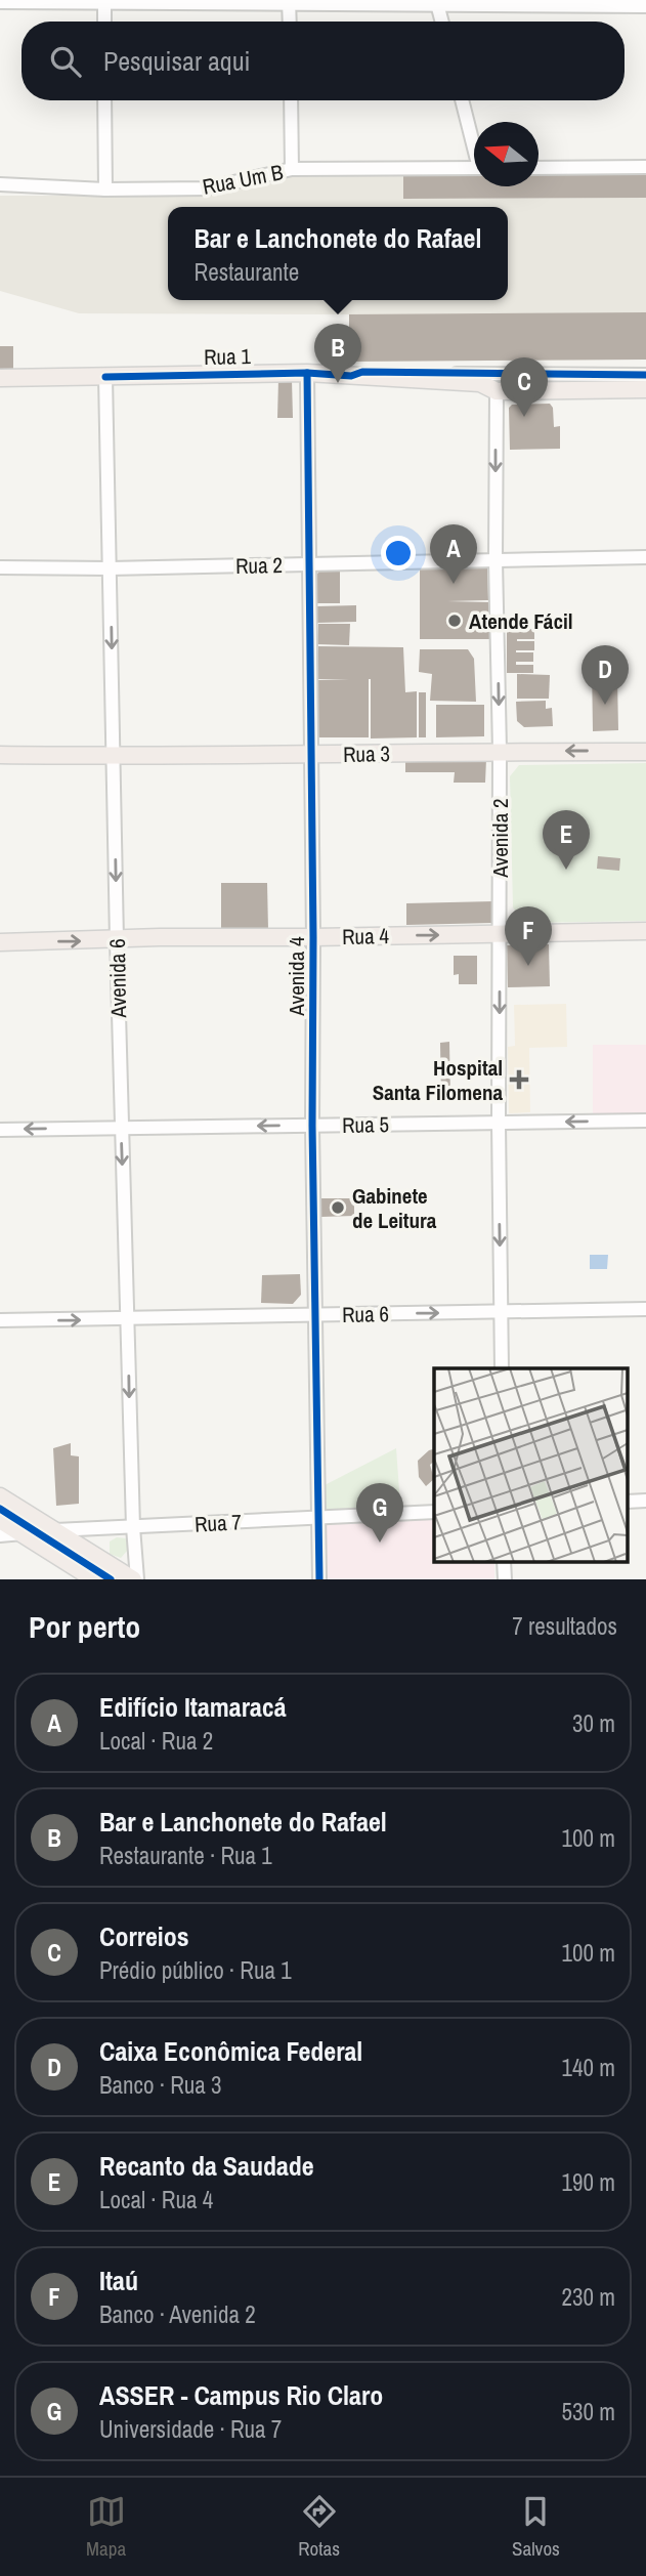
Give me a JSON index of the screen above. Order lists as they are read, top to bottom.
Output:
{
  "streets": {
    "main road": ["Rua 1", "Rua 3", "Rua 4"],
    "street": [
      "Rua Um B",
      "Rua 2",
      "Avenida 2",
      "Avenida 4",
      "Avenida 6",
      "Rua 5",
      "Rua 6",
      "Rua 7"
    ]
  },
  "crossings": [
    ["Rua 1", "Avenida 2"],
    ["Rua 1", "Avenida 4"],
    ["Rua 1", "Avenida 6"],
    ["Rua 2", "Avenida 2"],
    ["Rua 2", "Avenida 4"],
    ["Rua 2", "Avenida 6"],
    ["Rua 3", "Avenida 2"],
    ["Rua 3", "Avenida 4"],
    ["Rua 3", "Avenida 6"],
    ["Avenida 2", "Rua 4"],
    ["Avenida 2", "Rua 5"],
    ["Avenida 2", "Rua 6"],
    ["Rua 4", "Avenida 4"],
    ["Rua 4", "Avenida 6"],
    ["Avenida 4", "Rua 5"],
    ["Avenida 4", "Rua 6"],
    ["Avenida 4", "Rua 7"],
    ["Avenida 6", "Rua 5"],
    ["Avenida 6", "Rua 6"],
    ["Avenida 6", "Rua 7"]
  ],
  "one_way": [
    "Avenida 2",
    "Rua 4",
    "Avenida 6",
    "Rua 5",
    "Rua 6"
  ],
  "places": {
    "other": ["Atende Fácil", "Gabinete de Leitura"],
    "health": ["Hospital Santa Filomena"]
  },
  "north": "left",
  "page": {
    "search": "Pesquisar aqui",
    "popup": ["Bar e Lanchonete do Rafael", "Restaurante"],
    "pins": [
      "B",
      "C",
      "A",
      "D",
      "E",
      "F",
      "G"
    ],
    "heading": ["Por perto", "7 resultados"],
    "list": [
      {
        "mark": "A",
        "name": "Edifício Itamaracá",
        "note": "Local · Rua 2",
        "value": "30 m"
      },
      {
        "mark": "B",
        "name": "Bar e Lanchonete do Rafael",
        "note": "Restaurante · Rua 1",
        "value": "100 m"
      },
      {
        "mark": "C",
        "name": "Correios",
        "note": "Prédio público · Rua 1",
        "value": "100 m"
      },
      {
        "mark": "D",
        "name": "Caixa Econômica Federal",
        "note": "Banco · Rua 3",
        "value": "140 m"
      },
      {
        "mark": "E",
        "name": "Recanto da Saudade",
        "note": "Local · Rua 4",
        "value": "190 m"
      },
      {
        "mark": "F",
        "name": "Itaú",
        "note": "Banco · Avenida 2",
        "value": "230 m"
      },
      {
        "mark": "G",
        "name": "ASSER - Campus Rio Claro",
        "note": "Universidade · Rua 7",
        "value": "530 m"
      }
    ],
    "nav": ["Mapa", "Rotas", "Salvos"]
  }
}
